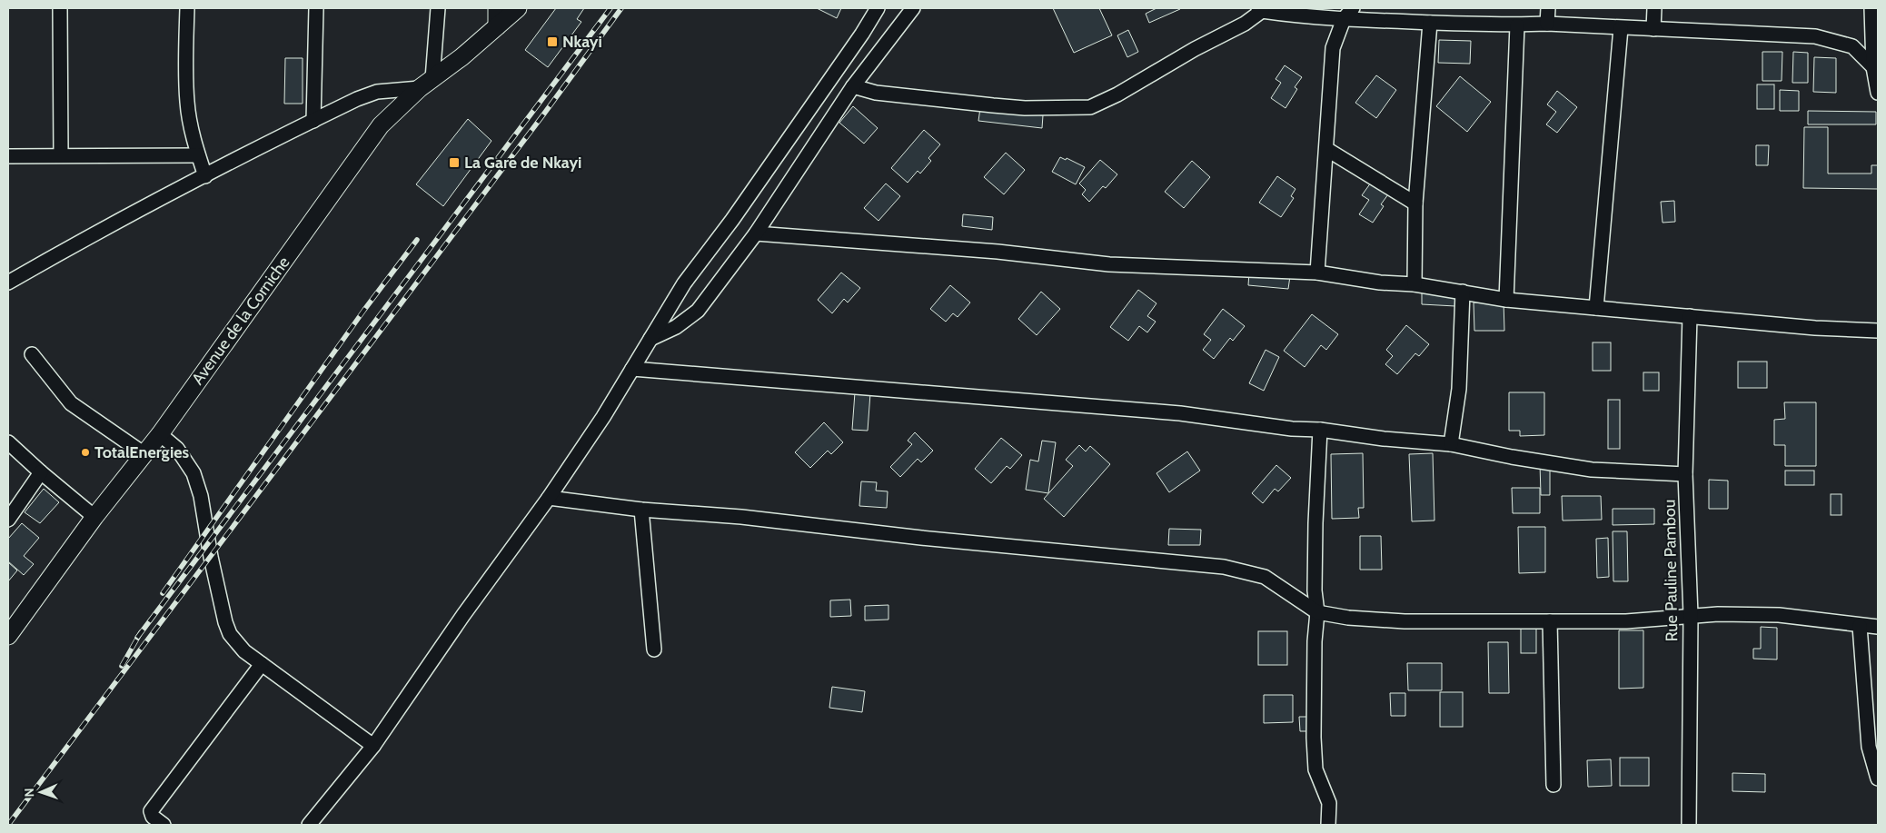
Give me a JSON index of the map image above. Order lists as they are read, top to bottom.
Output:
{
  "streets": {
    "street": ["Avenue de la Corniche", "Rue Pauline Pambou"]
  },
  "places": {
    "transit": ["Nkayi", "La Gare de Nkayi"],
    "other": ["TotalEnergies"]
  },
  "north": "left"
}
